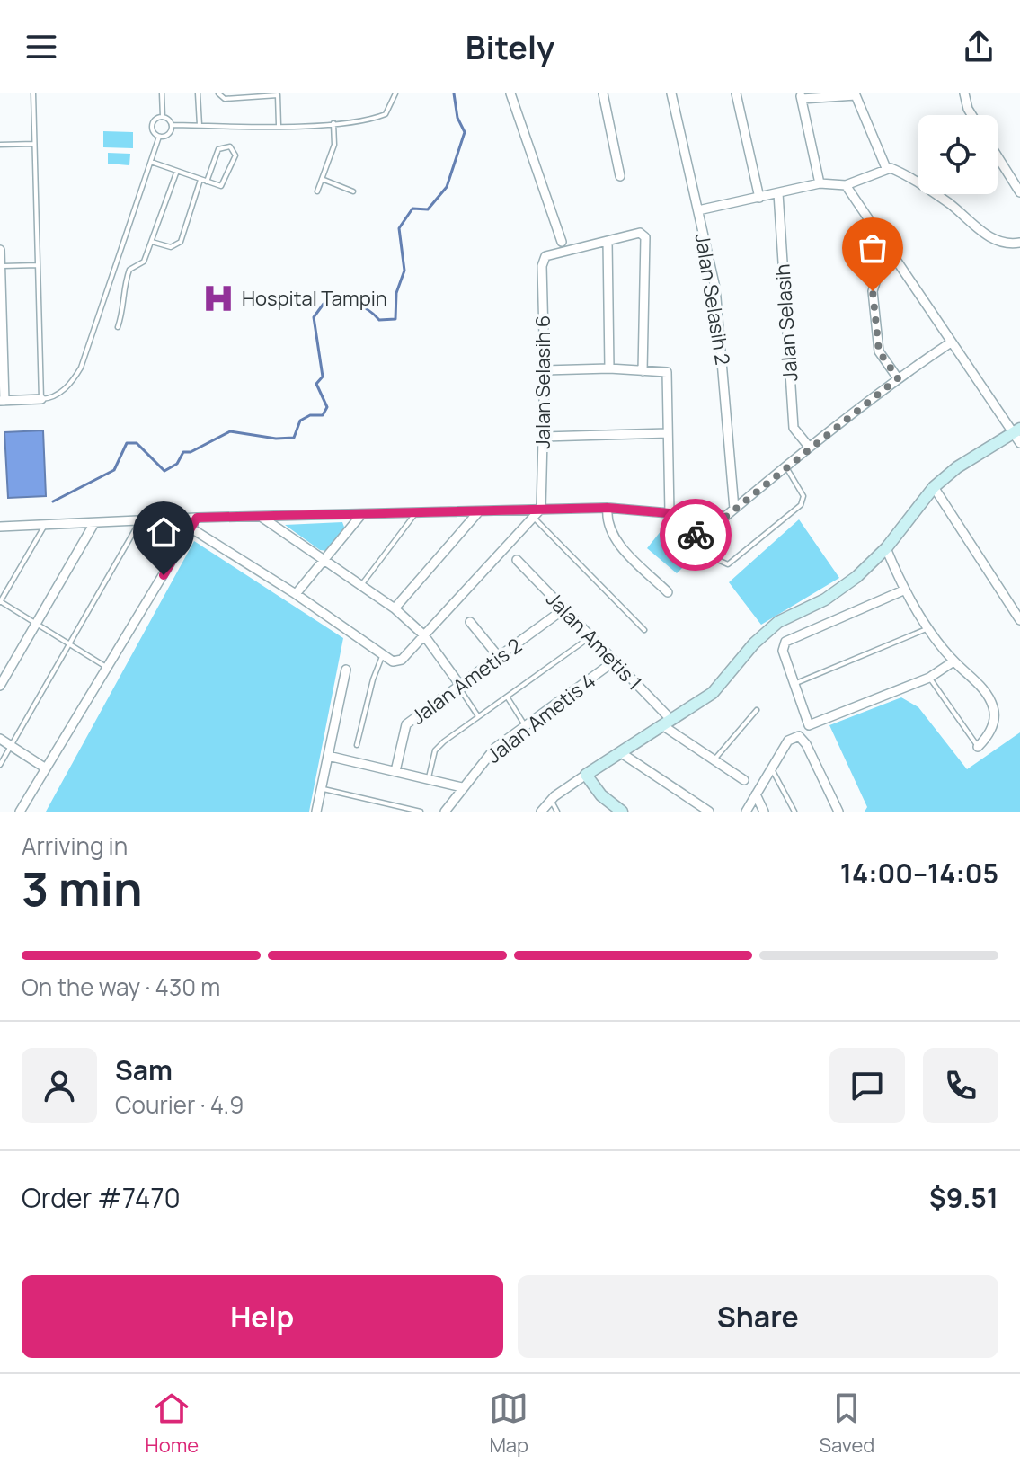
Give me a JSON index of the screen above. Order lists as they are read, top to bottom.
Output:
{
  "streets": {
    "street": [
      "Jalan Selasih 2",
      "Jalan Selasih",
      "Jalan Selasih 6",
      "Jalan Ametis 1",
      "Jalan Ametis 2",
      "Jalan Ametis 4"
    ]
  },
  "crossings": [
    ["Jalan Ametis 1", "Jalan Ametis 2"],
    ["Jalan Ametis 1", "Jalan Ametis 4"]
  ],
  "places": {
    "hospital": ["Hospital Tampin"]
  },
  "page": {
    "header": "Bitely",
    "heading": ["3 min", "Arriving in", "14:00–14:05"],
    "panel": [
      "Sam",
      "Courier · 4.9",
      "Order #7470",
      "$9.51"
    ],
    "bar": "On the way · 430 m",
    "buttons": ["Help", "Share"],
    "tabs": ["Home", "Map", "Saved"]
  }
}
